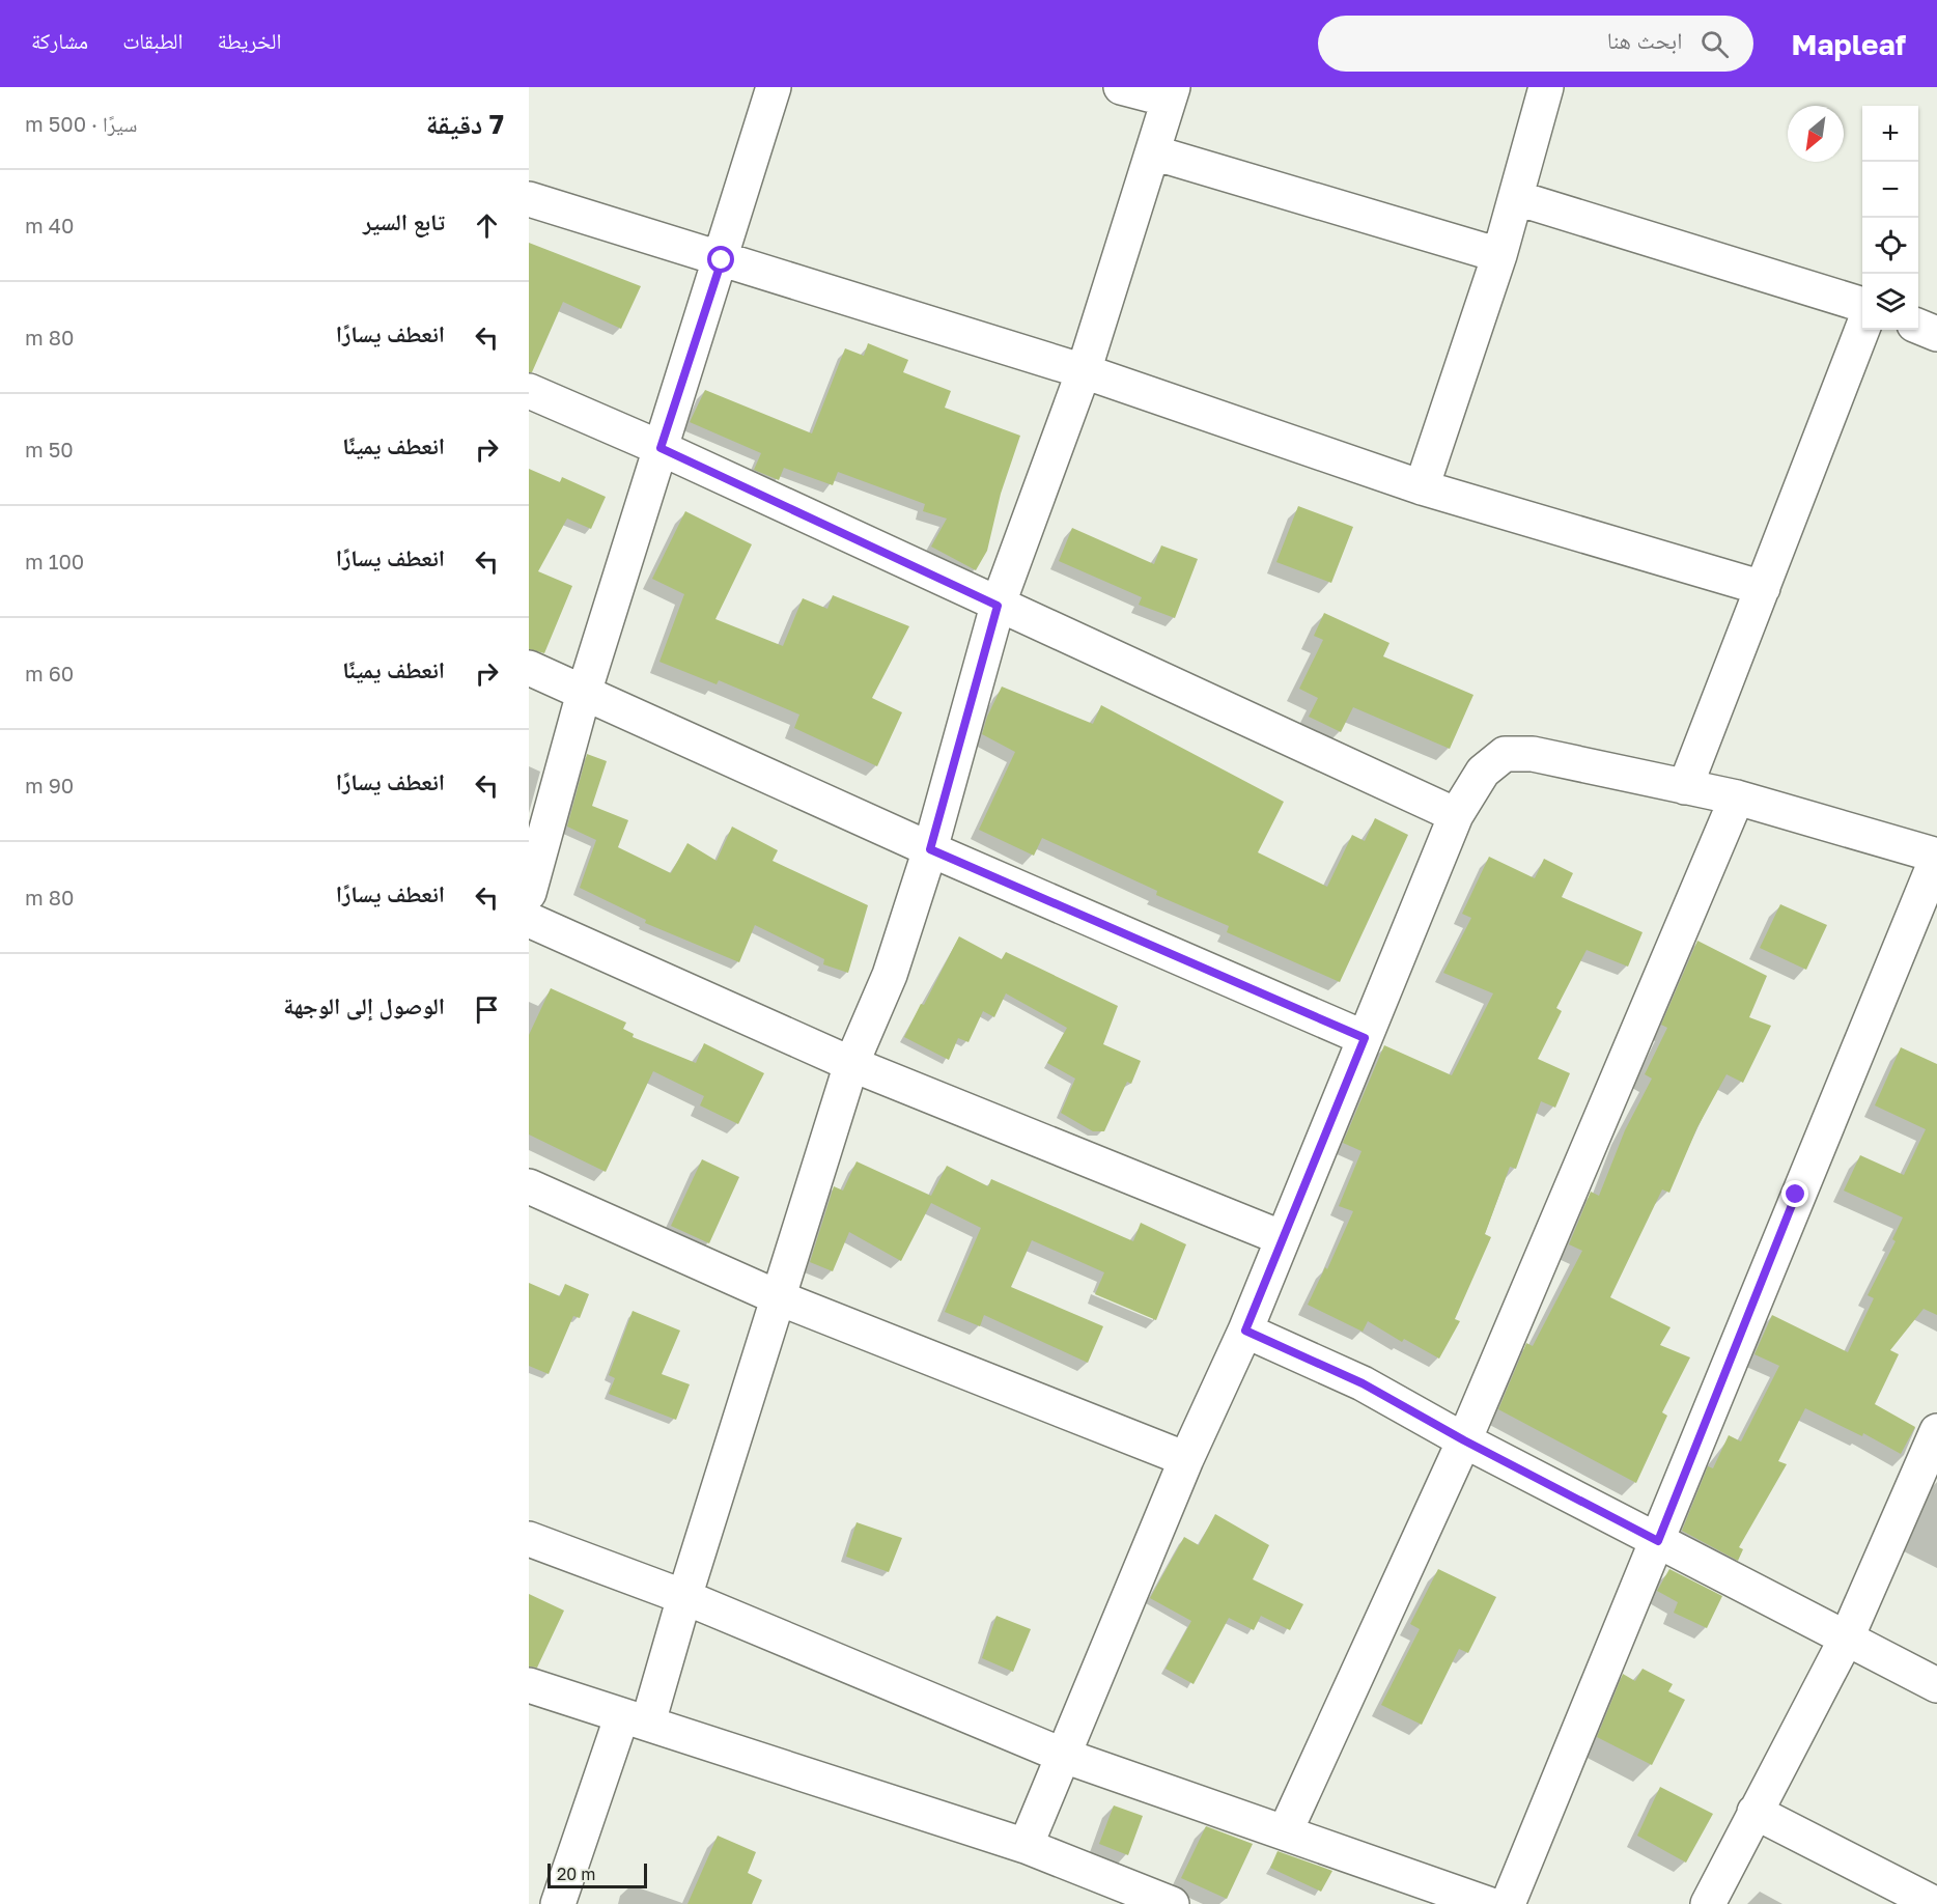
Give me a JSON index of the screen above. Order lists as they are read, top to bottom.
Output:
{
  "scale_bar": "20 m",
  "north": "bottom left",
  "page": {
    "header": "Mapleaf",
    "search": "ابحث هنا",
    "nav": ["الخريطة", "الطبقات", "مشاركة"],
    "heading": ["7 دقيقة", "سيرًا · 500 m"],
    "map_buttons": ["+", "−"],
    "list": [
      ["تابع السير", "40 m"],
      ["انعطف يسارًا", "80 m"],
      ["انعطف يمينًا", "50 m"],
      ["انعطف يسارًا", "100 m"],
      ["انعطف يمينًا", "60 m"],
      ["انعطف يسارًا", "90 m"],
      ["انعطف يسارًا", "80 m"],
      "الوصول إلى الوجهة"
    ],
    "scale": "20 m"
  }
}
